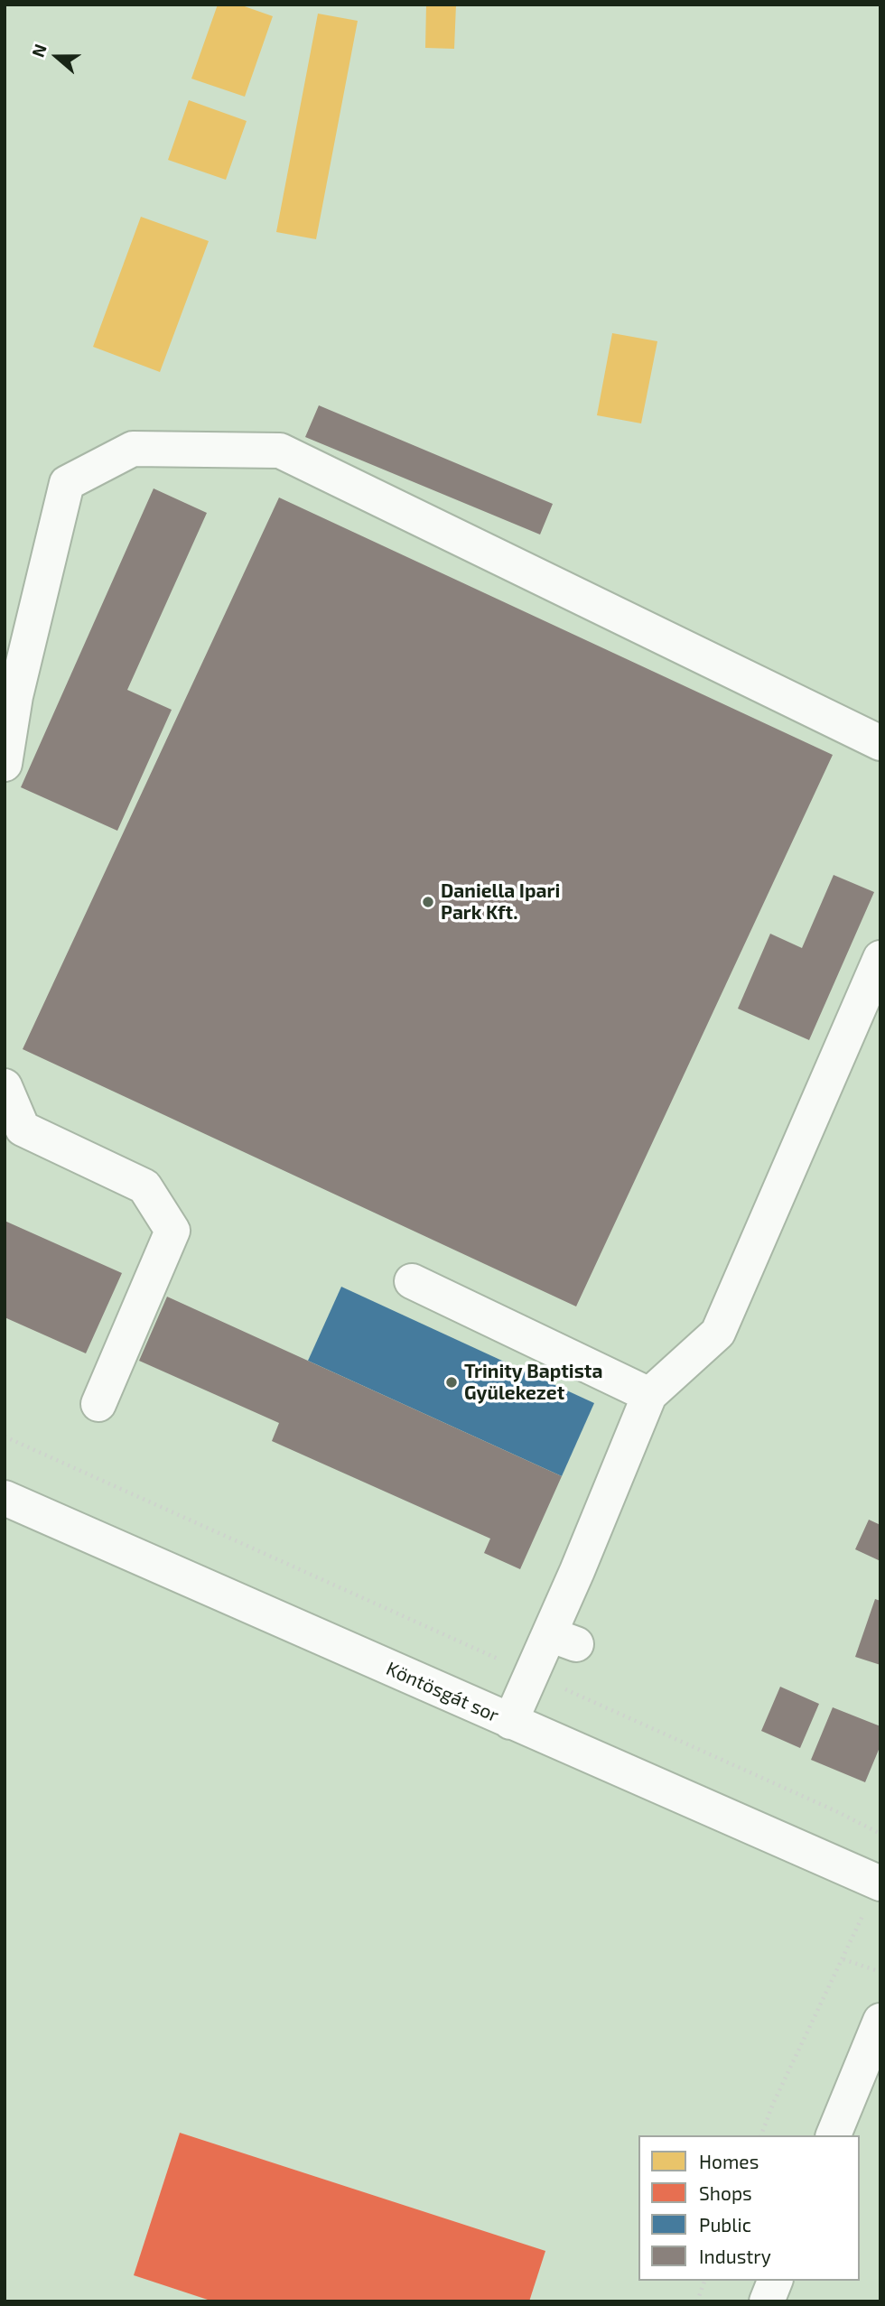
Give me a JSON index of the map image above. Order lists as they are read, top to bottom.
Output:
{
  "streets": {
    "street": ["Köntösgát sor"]
  },
  "places": ["Daniella Ipari Park Kft.", "Trinity Baptista Gyülekezet"],
  "legend": [
    "Homes",
    "Shops",
    "Public",
    "Industry"
  ],
  "north": "left"
}
